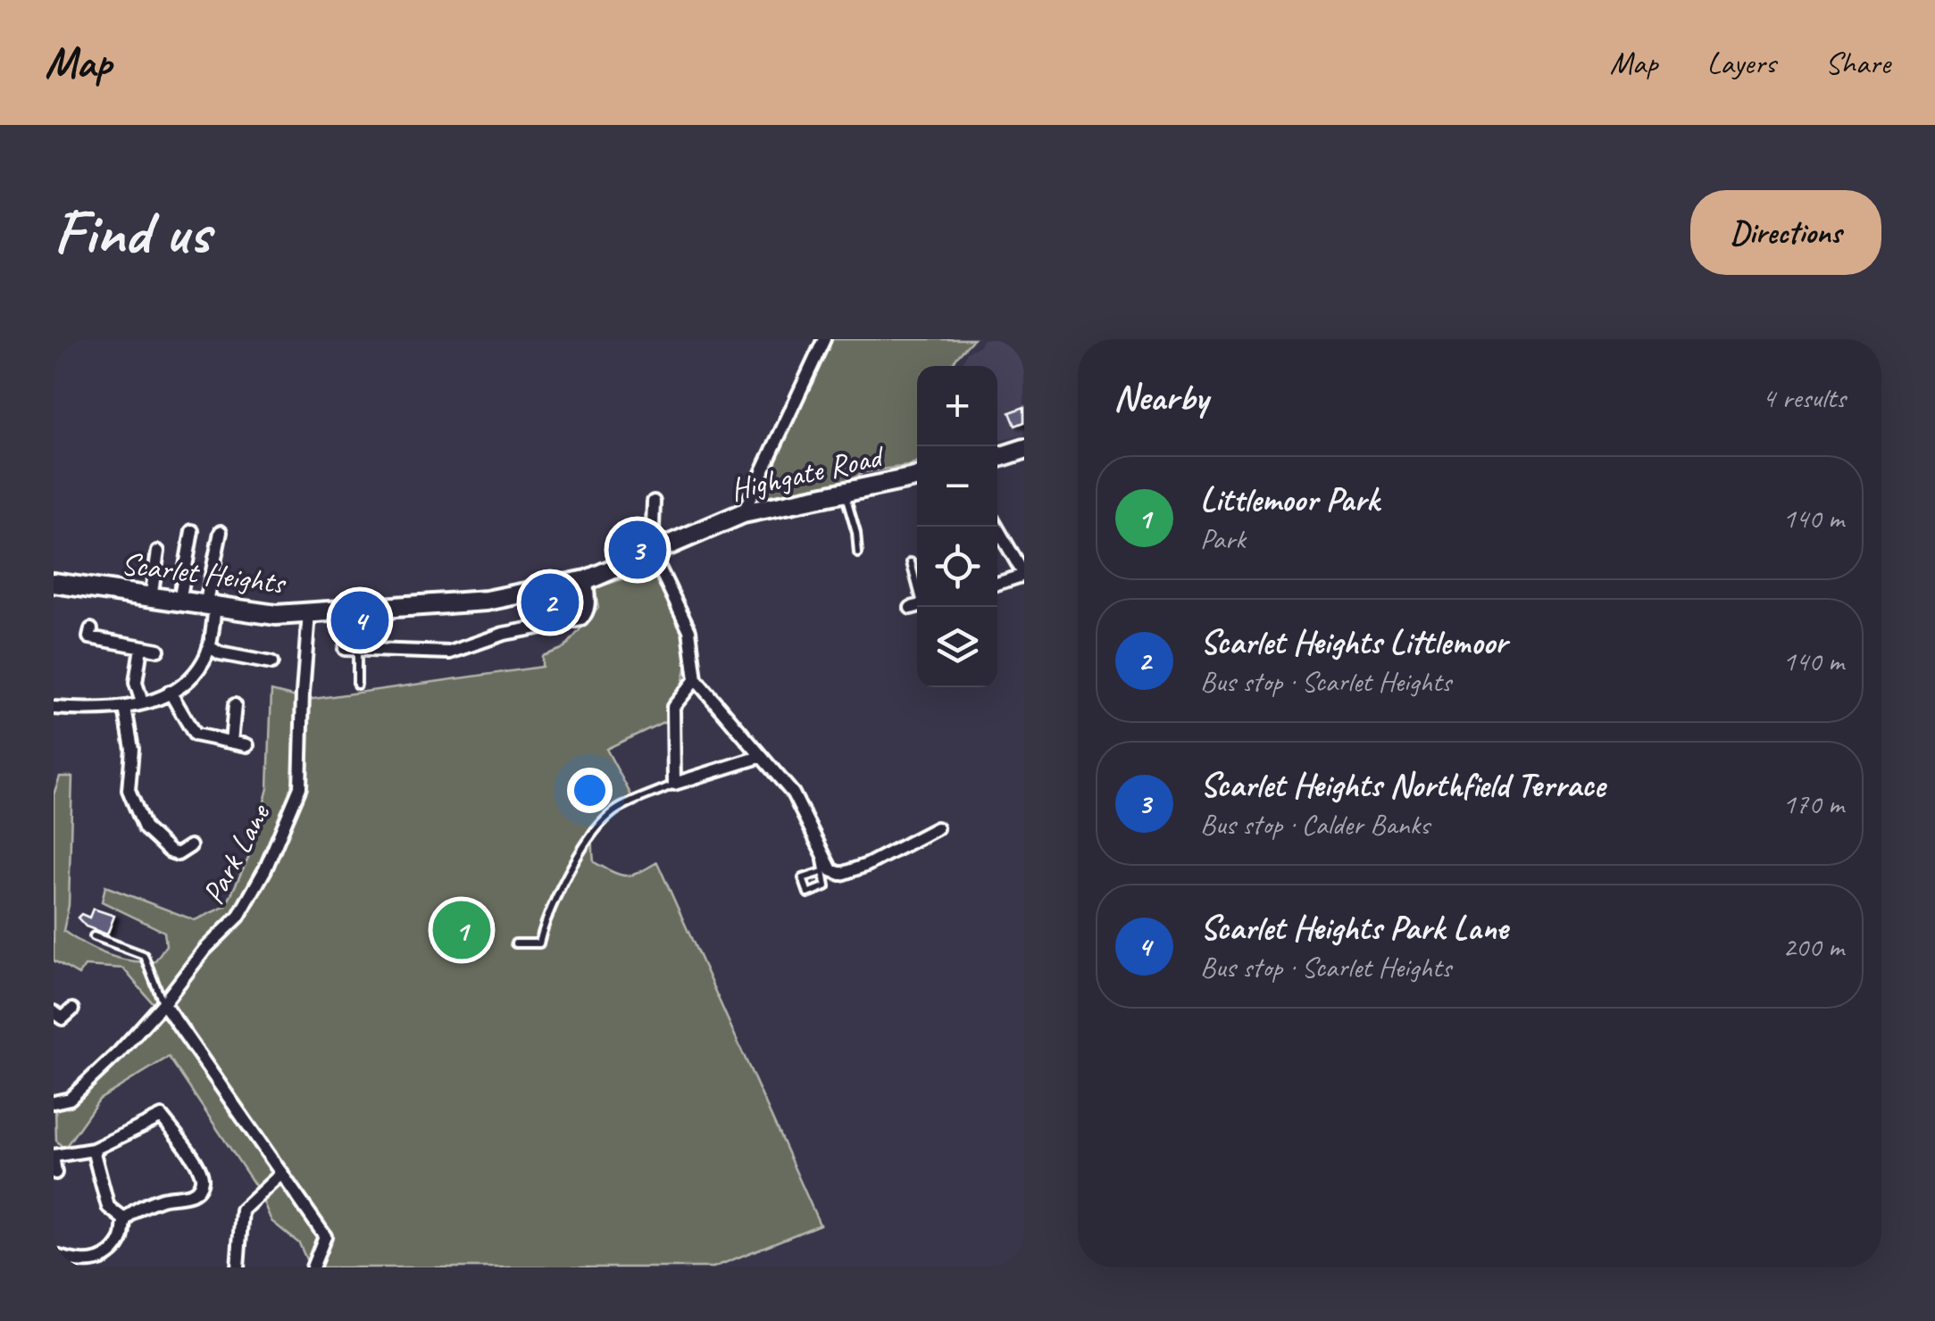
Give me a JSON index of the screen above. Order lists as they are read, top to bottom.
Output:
{
  "streets": {
    "main road": ["Highgate Road", "Scarlet Heights"],
    "street": ["Park Lane"]
  },
  "crossings": [
    ["Highgate Road", "Scarlet Heights"],
    ["Scarlet Heights", "Park Lane"]
  ],
  "page": {
    "header": "Map",
    "nav": ["Map", "Layers", "Share"],
    "buttons": "Directions",
    "title": "Find us",
    "heading": ["Nearby", "4 results"],
    "map_buttons": ["+", "−"],
    "list": [
      {
        "mark": "1",
        "name": "Littlemoor Park",
        "note": "Park",
        "value": "140 m"
      },
      {
        "mark": "2",
        "name": "Scarlet Heights Littlemoor",
        "note": "Bus stop · Scarlet Heights",
        "value": "140 m"
      },
      {
        "mark": "3",
        "name": "Scarlet Heights Northfield Terrace",
        "note": "Bus stop · Calder Banks",
        "value": "170 m"
      },
      {
        "mark": "4",
        "name": "Scarlet Heights Park Lane",
        "note": "Bus stop · Scarlet Heights",
        "value": "200 m"
      }
    ],
    "pins": [
      "3",
      "2",
      "4",
      "1"
    ]
  }
}
